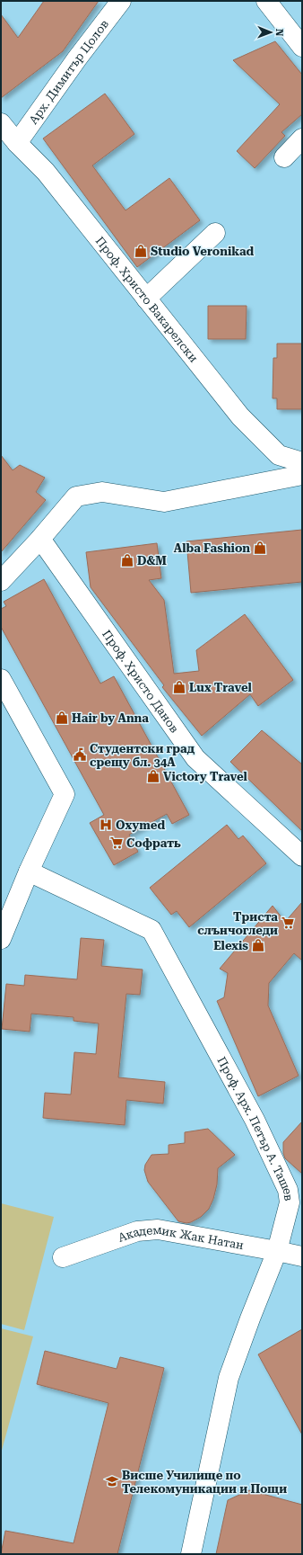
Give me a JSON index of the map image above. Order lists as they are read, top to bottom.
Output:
{
  "streets": {
    "street": [
      "Арх. Димитър Цолов",
      "Проф. Христо Вакарелски",
      "Проф. Христо Данов",
      "Проф. Арх. Петър А. Ташев",
      "Академик Жак Натан"
    ]
  },
  "crossings": [
    ["Арх. Димитър Цолов", "Проф. Христо Вакарелски"],
    ["Проф. Арх. Петър А. Ташев", "Академик Жак Натан"]
  ],
  "places": {
    "shop": [
      "Studio Veronikad",
      "Alba Fashion",
      "D&M",
      "Lux Travel",
      "Hair by Anna",
      "Victory Travel",
      "Elexis"
    ],
    "public building": ["Студентски град срещу бл. 34А"],
    "hospital": ["Oxymed"],
    "supermarket": ["Софрать", "Триста слънчогледи"],
    "school or university": ["Висше Училище по Телекомуникации и Пощи"]
  },
  "north": "right"
}
